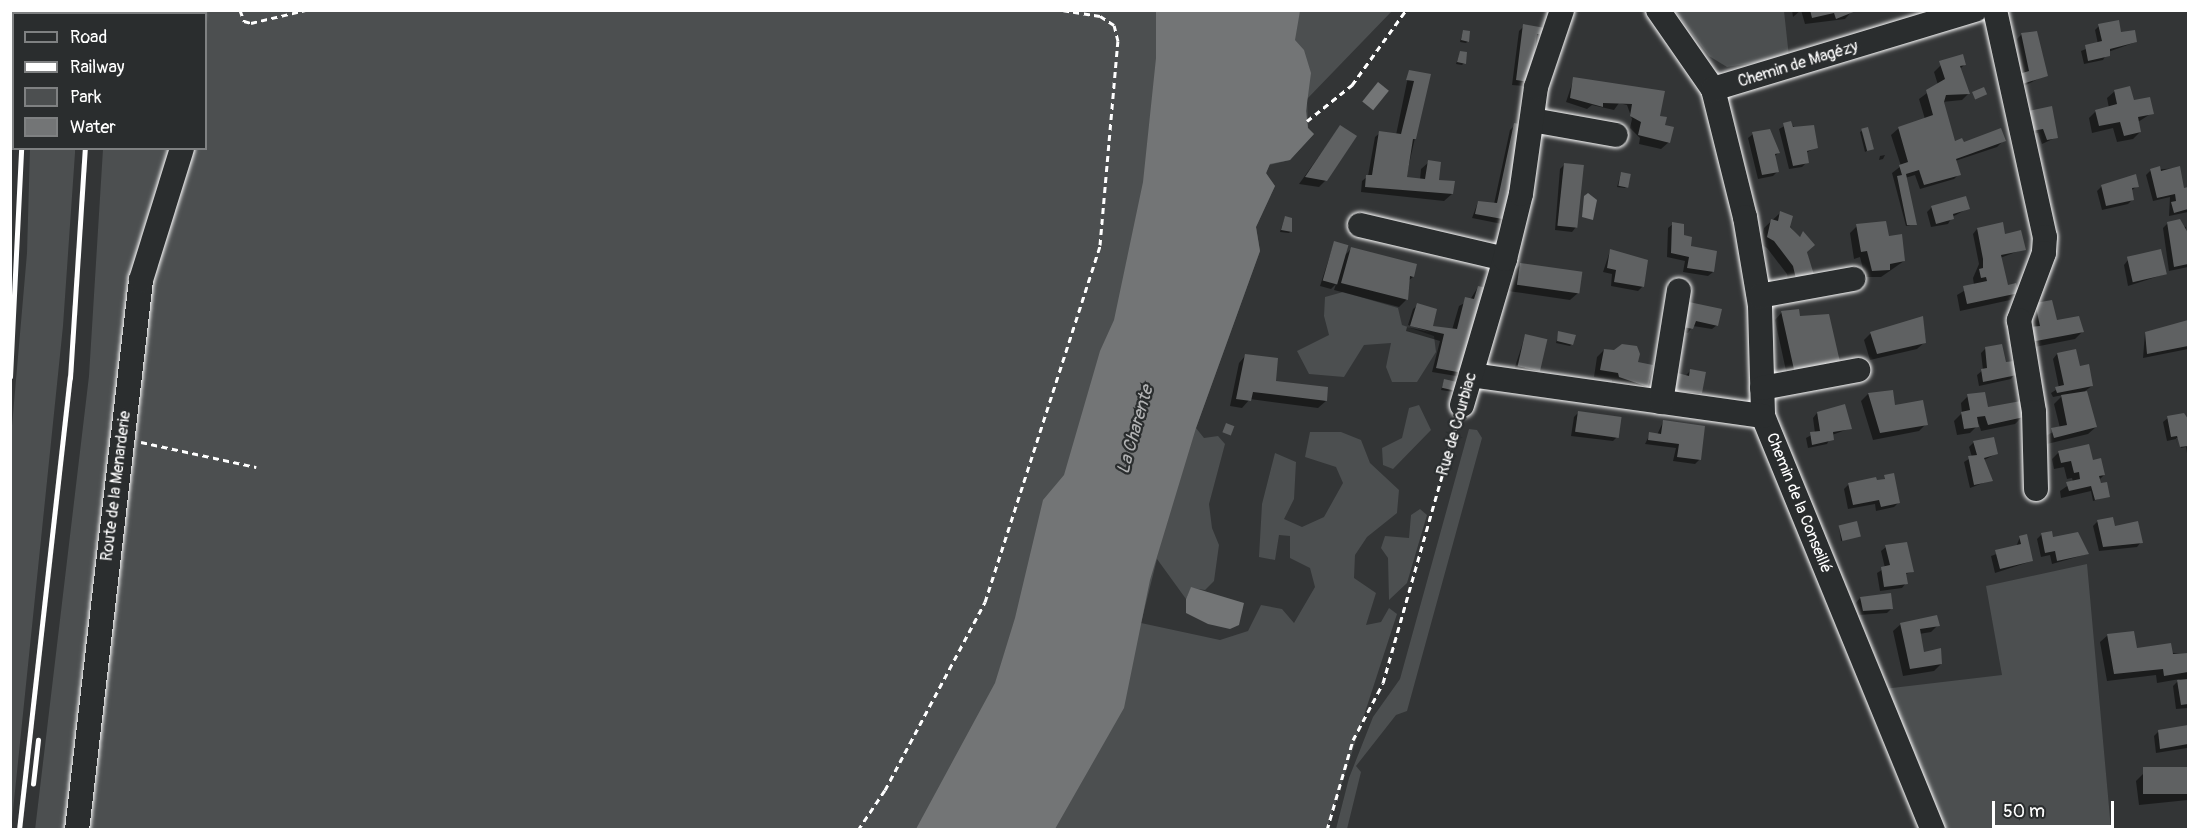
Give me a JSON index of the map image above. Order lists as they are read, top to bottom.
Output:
{
  "streets": {
    "street": [
      "Chemin de Magézy",
      "Rue de Courbiac",
      "Route de la Menarderie",
      "Chemin de la Conseillé"
    ]
  },
  "crossings": [
    ["Rue de Courbiac", "Chemin de la Conseillé"]
  ],
  "water": ["La Charente"],
  "legend": [
    "Road",
    "Railway",
    "Park",
    "Water"
  ],
  "scale_bar": "50 m"
}
